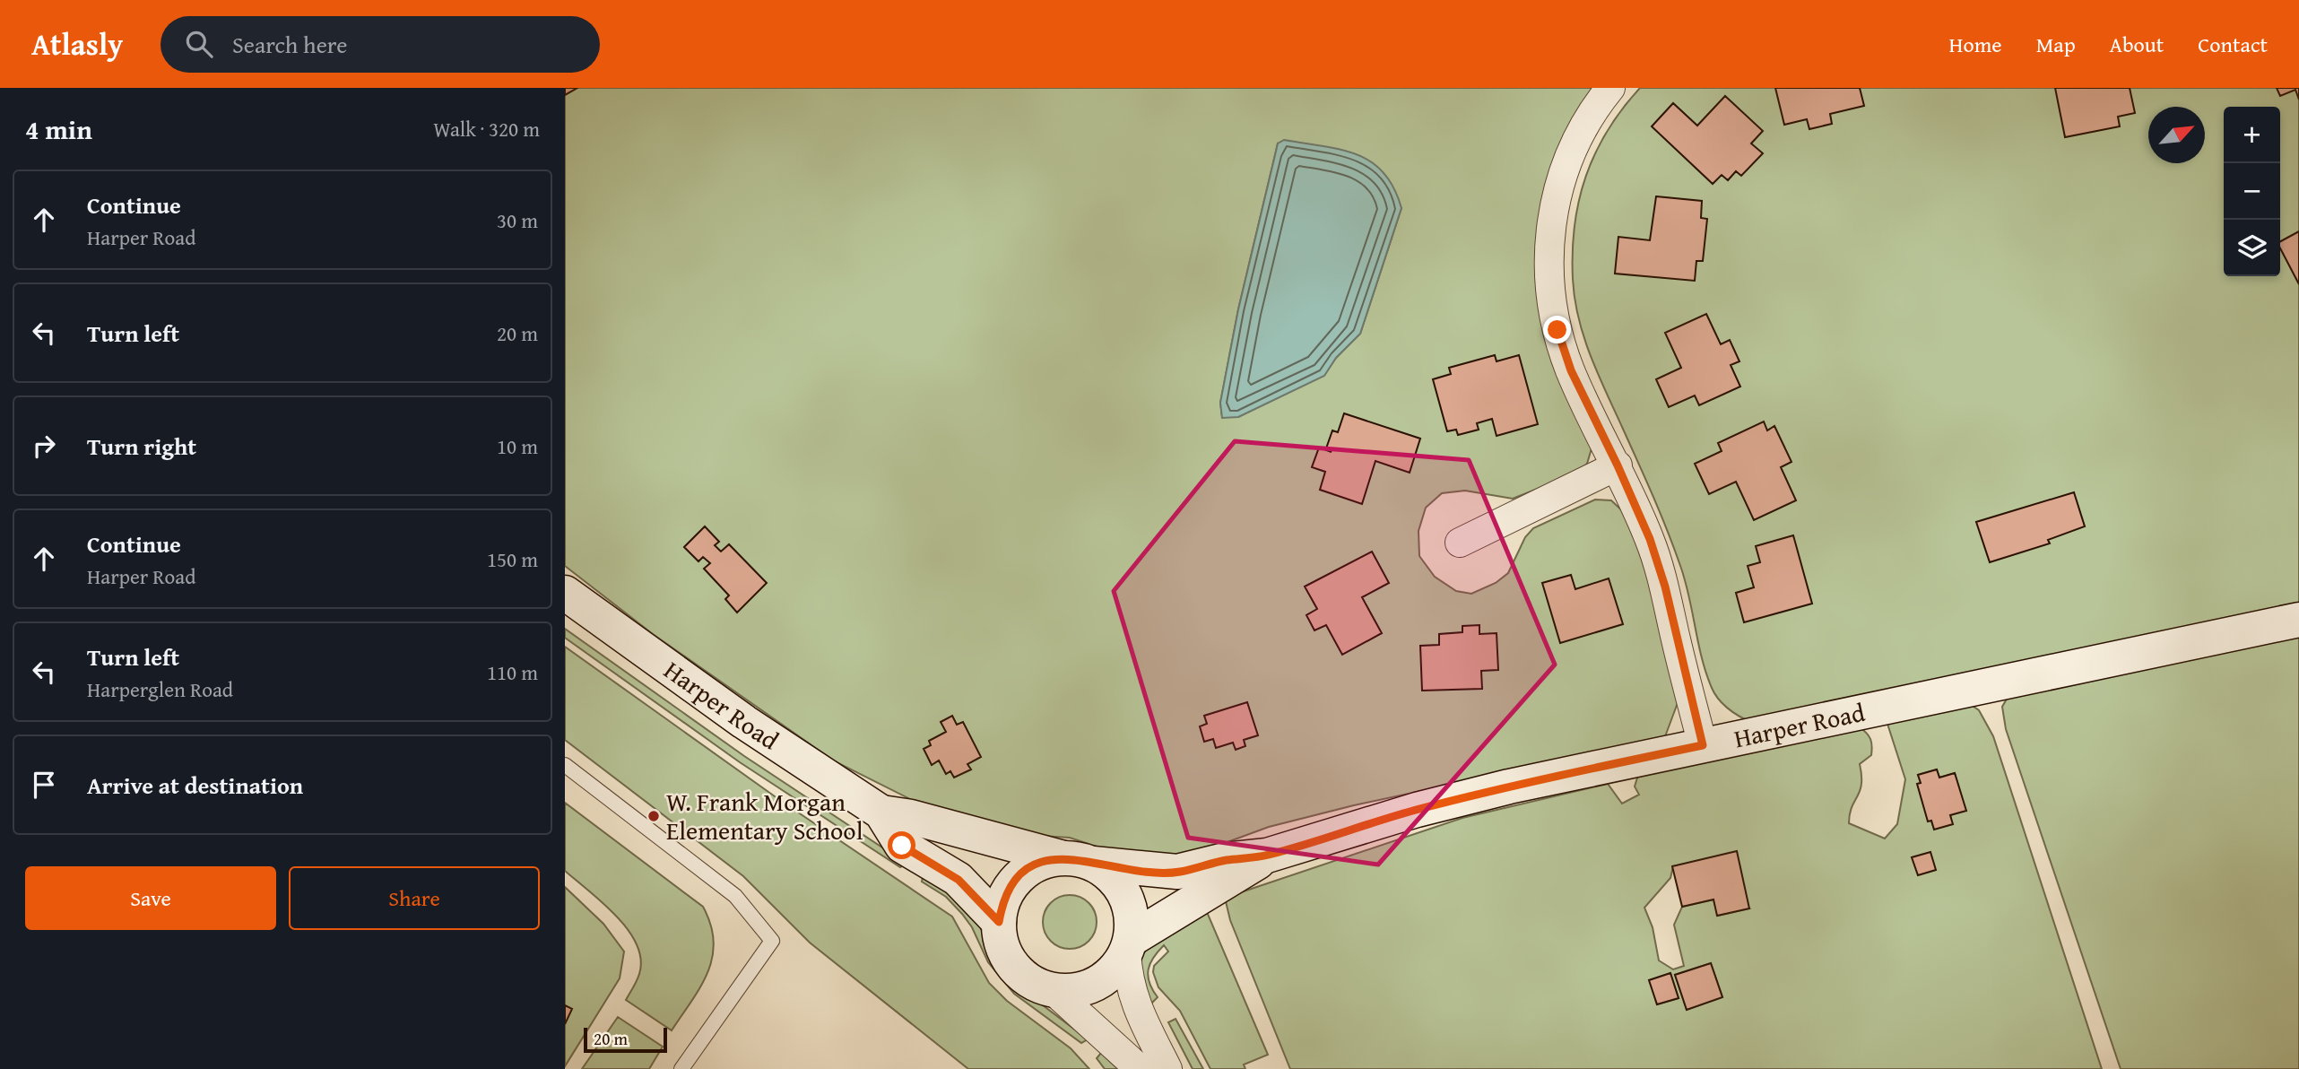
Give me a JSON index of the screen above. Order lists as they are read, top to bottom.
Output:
{
  "streets": {
    "main road": ["Harper Road"]
  },
  "places": ["W. Frank Morgan Elementary School"],
  "scale_bar": "20 m",
  "north": "top right",
  "page": {
    "header": "Atlasly",
    "search": "Search here",
    "nav": [
      "Home",
      "Map",
      "About",
      "Contact"
    ],
    "heading": ["4 min", "Walk · 320 m"],
    "map_buttons": ["+", "−"],
    "list": [
      ["Continue", "Harper Road", "30 m"],
      ["Turn left", "20 m"],
      ["Turn right", "10 m"],
      ["Continue", "Harper Road", "150 m"],
      ["Turn left", "Harperglen Road", "110 m"],
      "Arrive at destination"
    ],
    "buttons": ["Save", "Share"],
    "scale": "20 m"
  }
}
